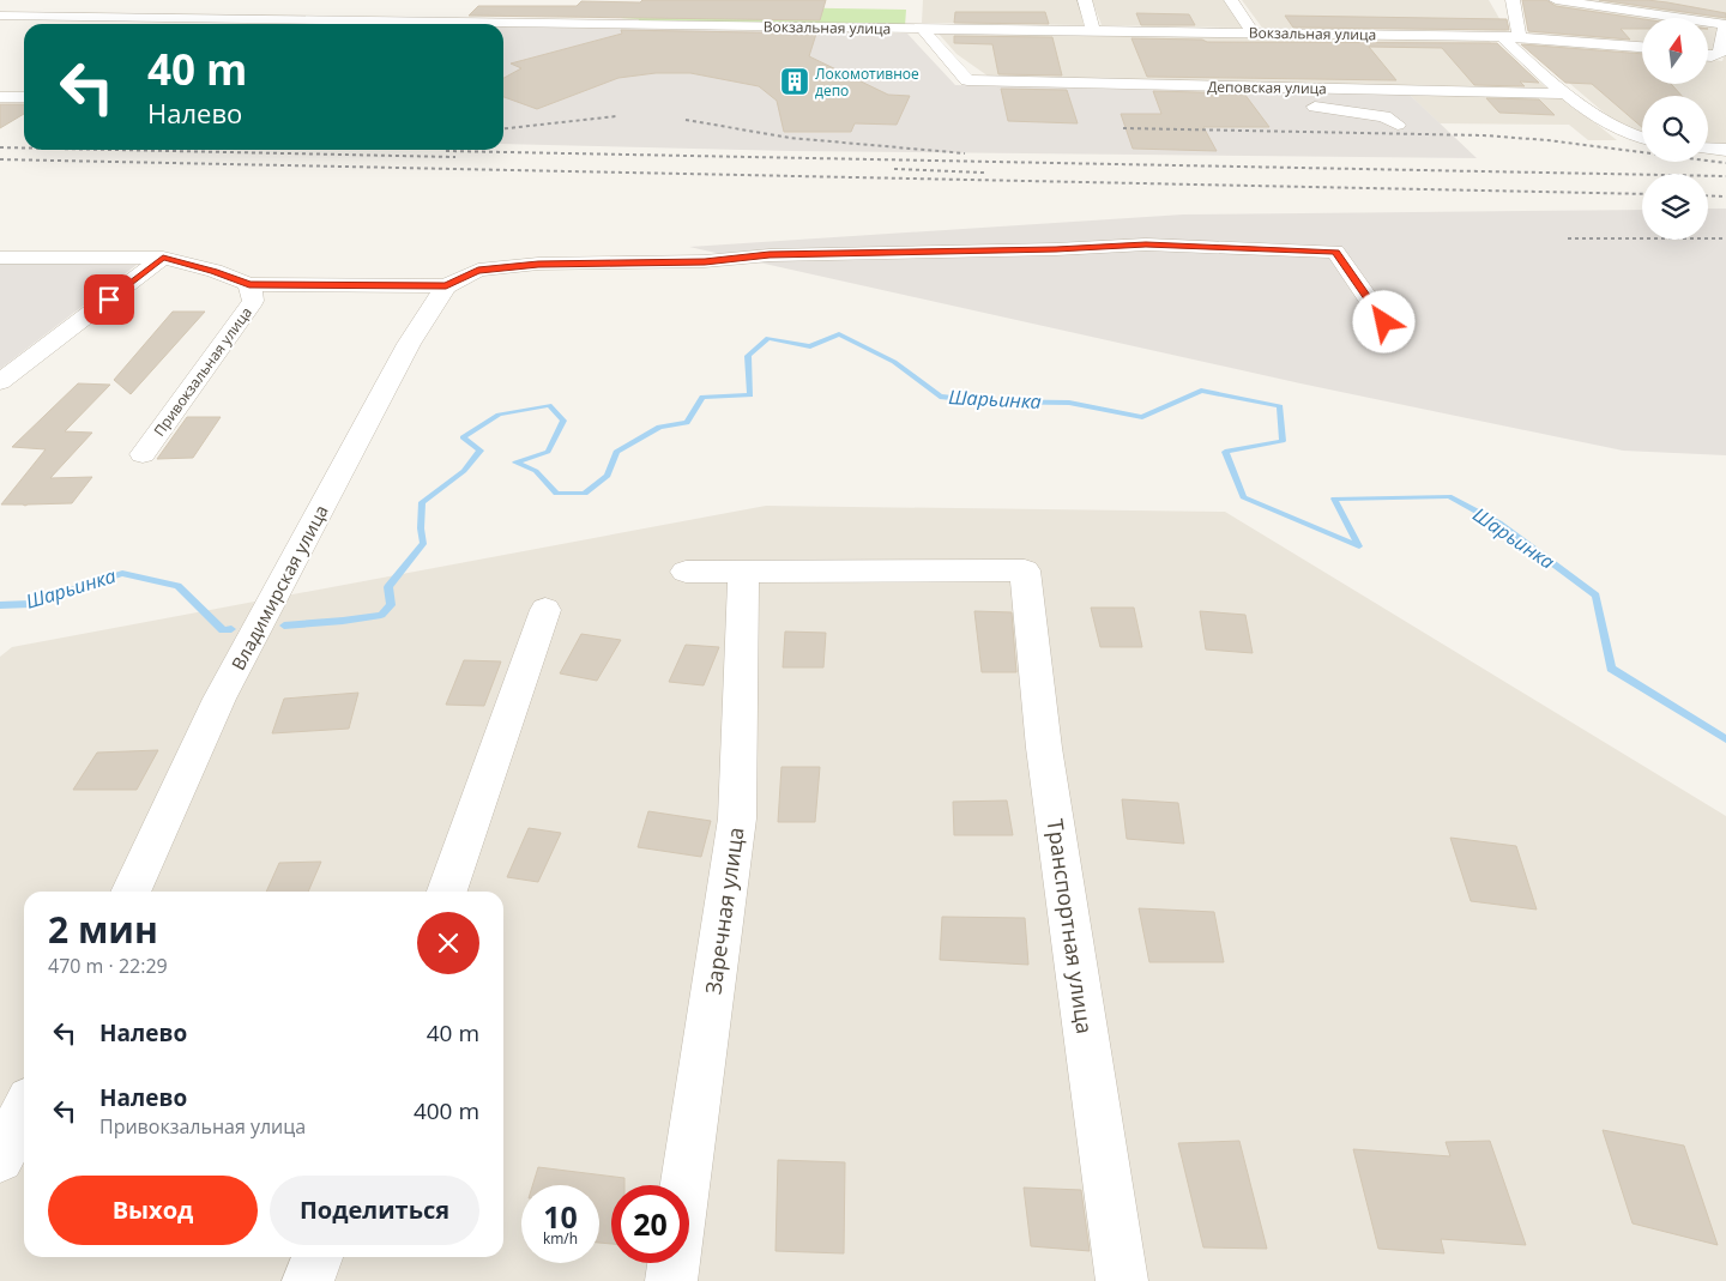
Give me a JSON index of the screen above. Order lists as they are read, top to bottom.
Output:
{
  "streets": {
    "street": [
      "Вокзальная улица",
      "Деповская улица",
      "Привокзальная улица",
      "Владимирская улица",
      "Заречная улица",
      "Транспортная улица"
    ]
  },
  "crossings": [
    ["Вокзальная улица", "Деповская улица"],
    ["Заречная улица", "Транспортная улица"]
  ],
  "water": ["Шарьинка"],
  "places": {
    "building": ["Локомотивное депо"]
  },
  "north": "top",
  "page": {
    "turn": ["40 m", "Налево"],
    "heading": ["2 мин", "470 m · 22:29"],
    "list": [
      {
        "name": "Налево",
        "value": "40 m"
      },
      {
        "name": "Налево",
        "note": "Привокзальная улица",
        "value": "400 m"
      }
    ],
    "buttons": ["Выход", "Поделиться"],
    "speed": "10 km/h",
    "limit": "20"
  }
}
